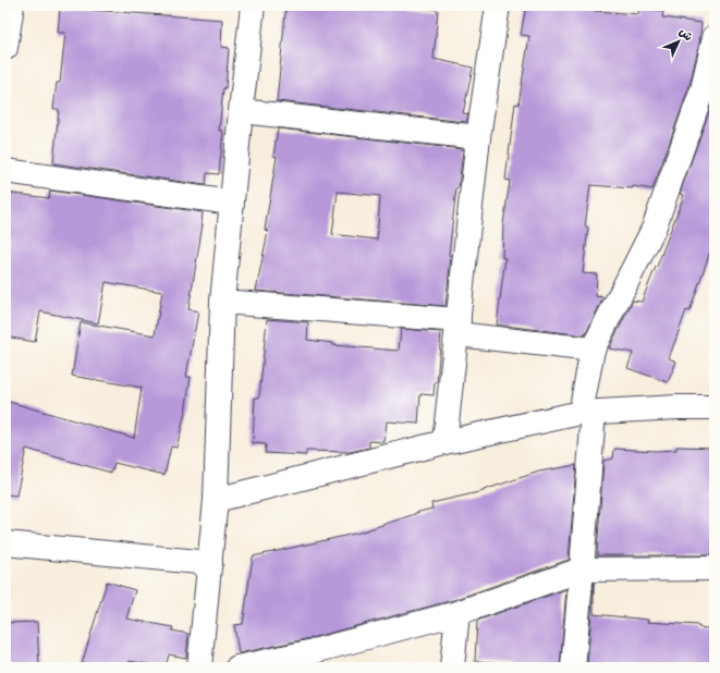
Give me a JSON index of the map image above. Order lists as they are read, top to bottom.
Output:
{
  "north": "top right"
}
